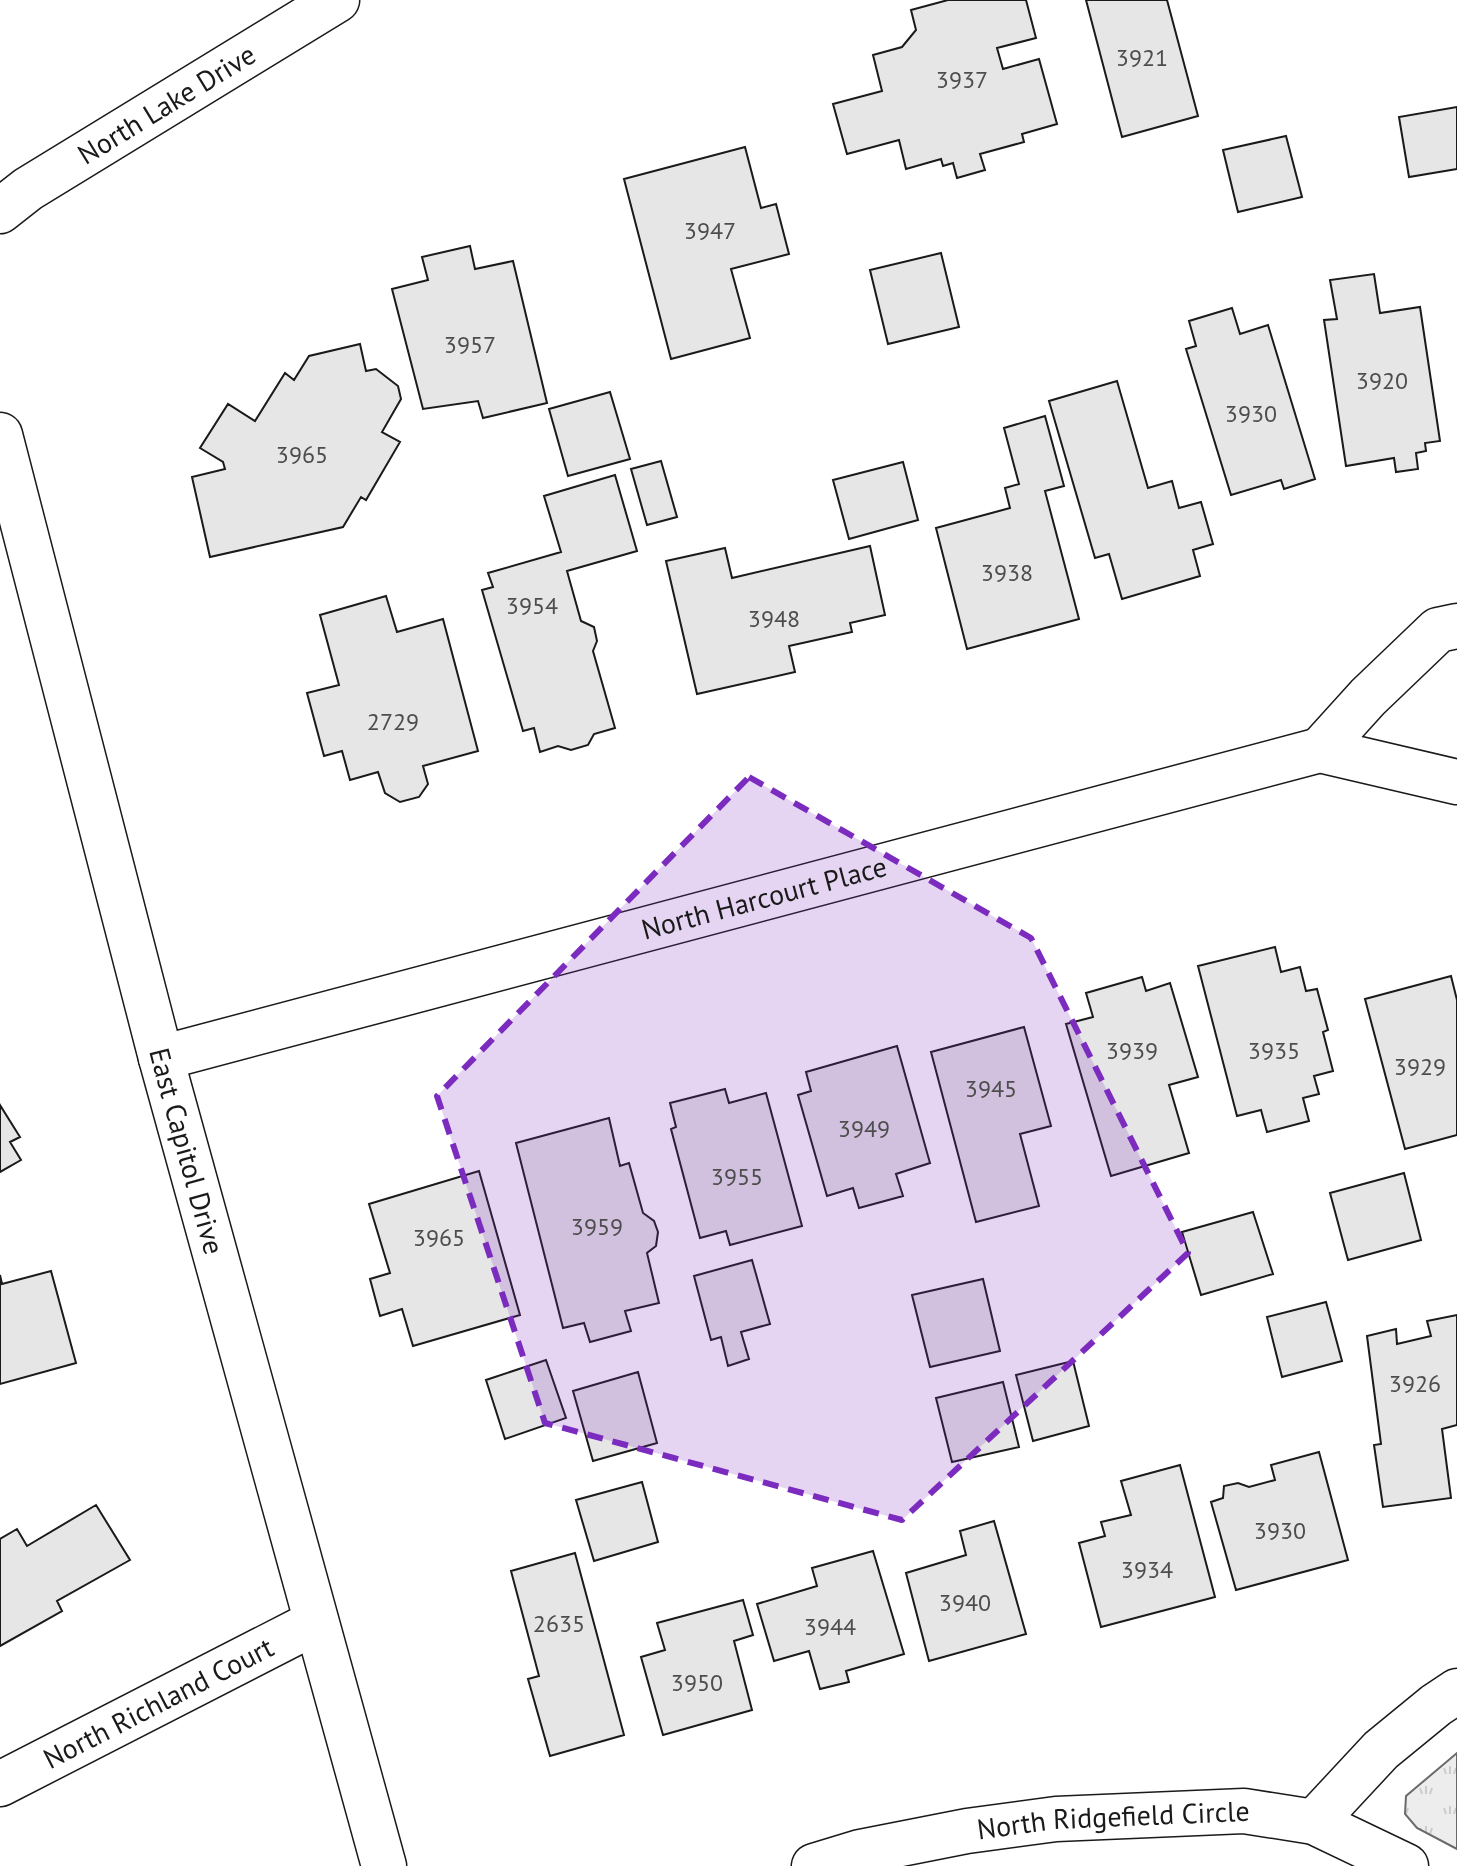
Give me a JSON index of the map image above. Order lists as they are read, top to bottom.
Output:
{
  "streets": {
    "street": [
      "North Lake Drive",
      "North Harcourt Place",
      "East Capitol Drive",
      "North Richland Court",
      "North Ridgefield Circle"
    ]
  },
  "crossings": [
    ["North Harcourt Place", "East Capitol Drive"],
    ["East Capitol Drive", "North Richland Court"]
  ],
  "house_numbers": [
    "3921",
    "3937",
    "3947",
    "3957",
    "3920",
    "3930",
    "3965",
    "3938",
    "3954",
    "3948",
    "2729",
    "3939",
    "3935",
    "3929",
    "3945",
    "3949",
    "3955",
    "3959",
    "3965",
    "3926",
    "3930",
    "3934",
    "3940",
    "2635",
    "3944",
    "3950"
  ]
}
